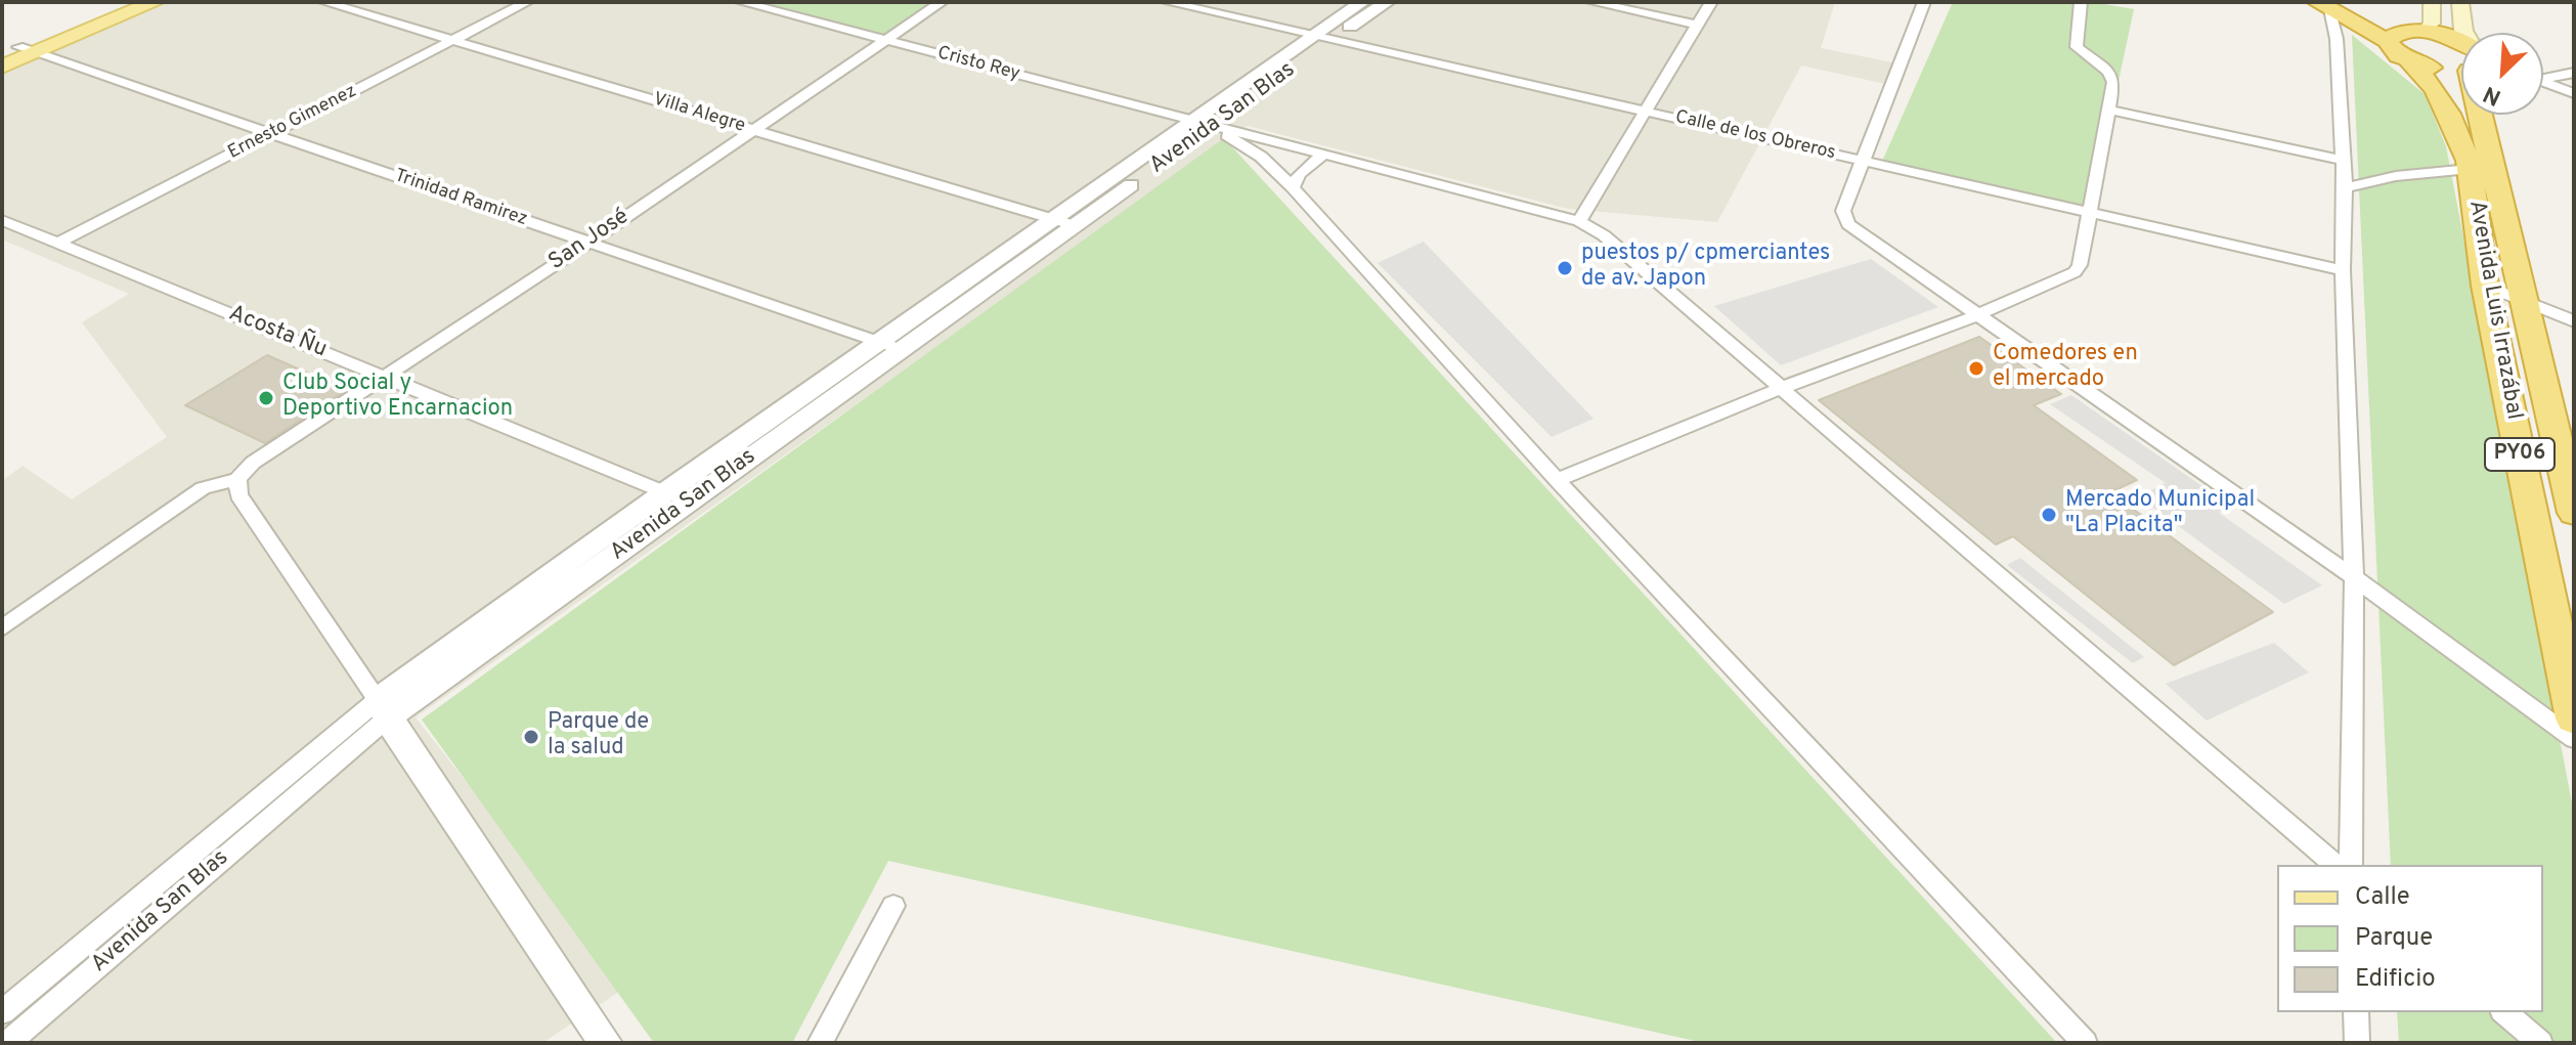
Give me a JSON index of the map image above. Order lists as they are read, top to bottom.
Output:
{
  "streets": {
    "highway": ["Avenida Luis Irrazábal", "PY06"],
    "street": [
      "Cristo Rey",
      "Villa Alegre",
      "Avenida San Blas",
      "Ernesto Gimenez",
      "Calle de los Obreros",
      "Trinidad Ramirez",
      "San José",
      "Acosta Ñu"
    ]
  },
  "crossings": [
    ["Cristo Rey", "Avenida San Blas"],
    ["Cristo Rey", "San José"],
    ["Villa Alegre", "Avenida San Blas"],
    ["Villa Alegre", "Ernesto Gimenez"],
    ["Villa Alegre", "San José"],
    ["Avenida San Blas", "Calle de los Obreros"],
    ["Avenida San Blas", "Trinidad Ramirez"],
    ["Avenida San Blas", "Acosta Ñu"],
    ["Ernesto Gimenez", "Trinidad Ramirez"],
    ["Ernesto Gimenez", "Acosta Ñu"],
    ["Trinidad Ramirez", "San José"],
    ["San José", "Acosta Ñu"],
    ["Avenida Luis Irrazábal", "PY06"]
  ],
  "places": [
    "puestos p/ cpmerciantes de av. Japon",
    "Comedores en el mercado",
    "Club Social y Deportivo Encarnacion",
    "Mercado Municipal \"La Placita\"",
    "Parque de la salud"
  ],
  "legend": ["Calle", "Parque", "Edificio"],
  "north": "bottom left"
}
